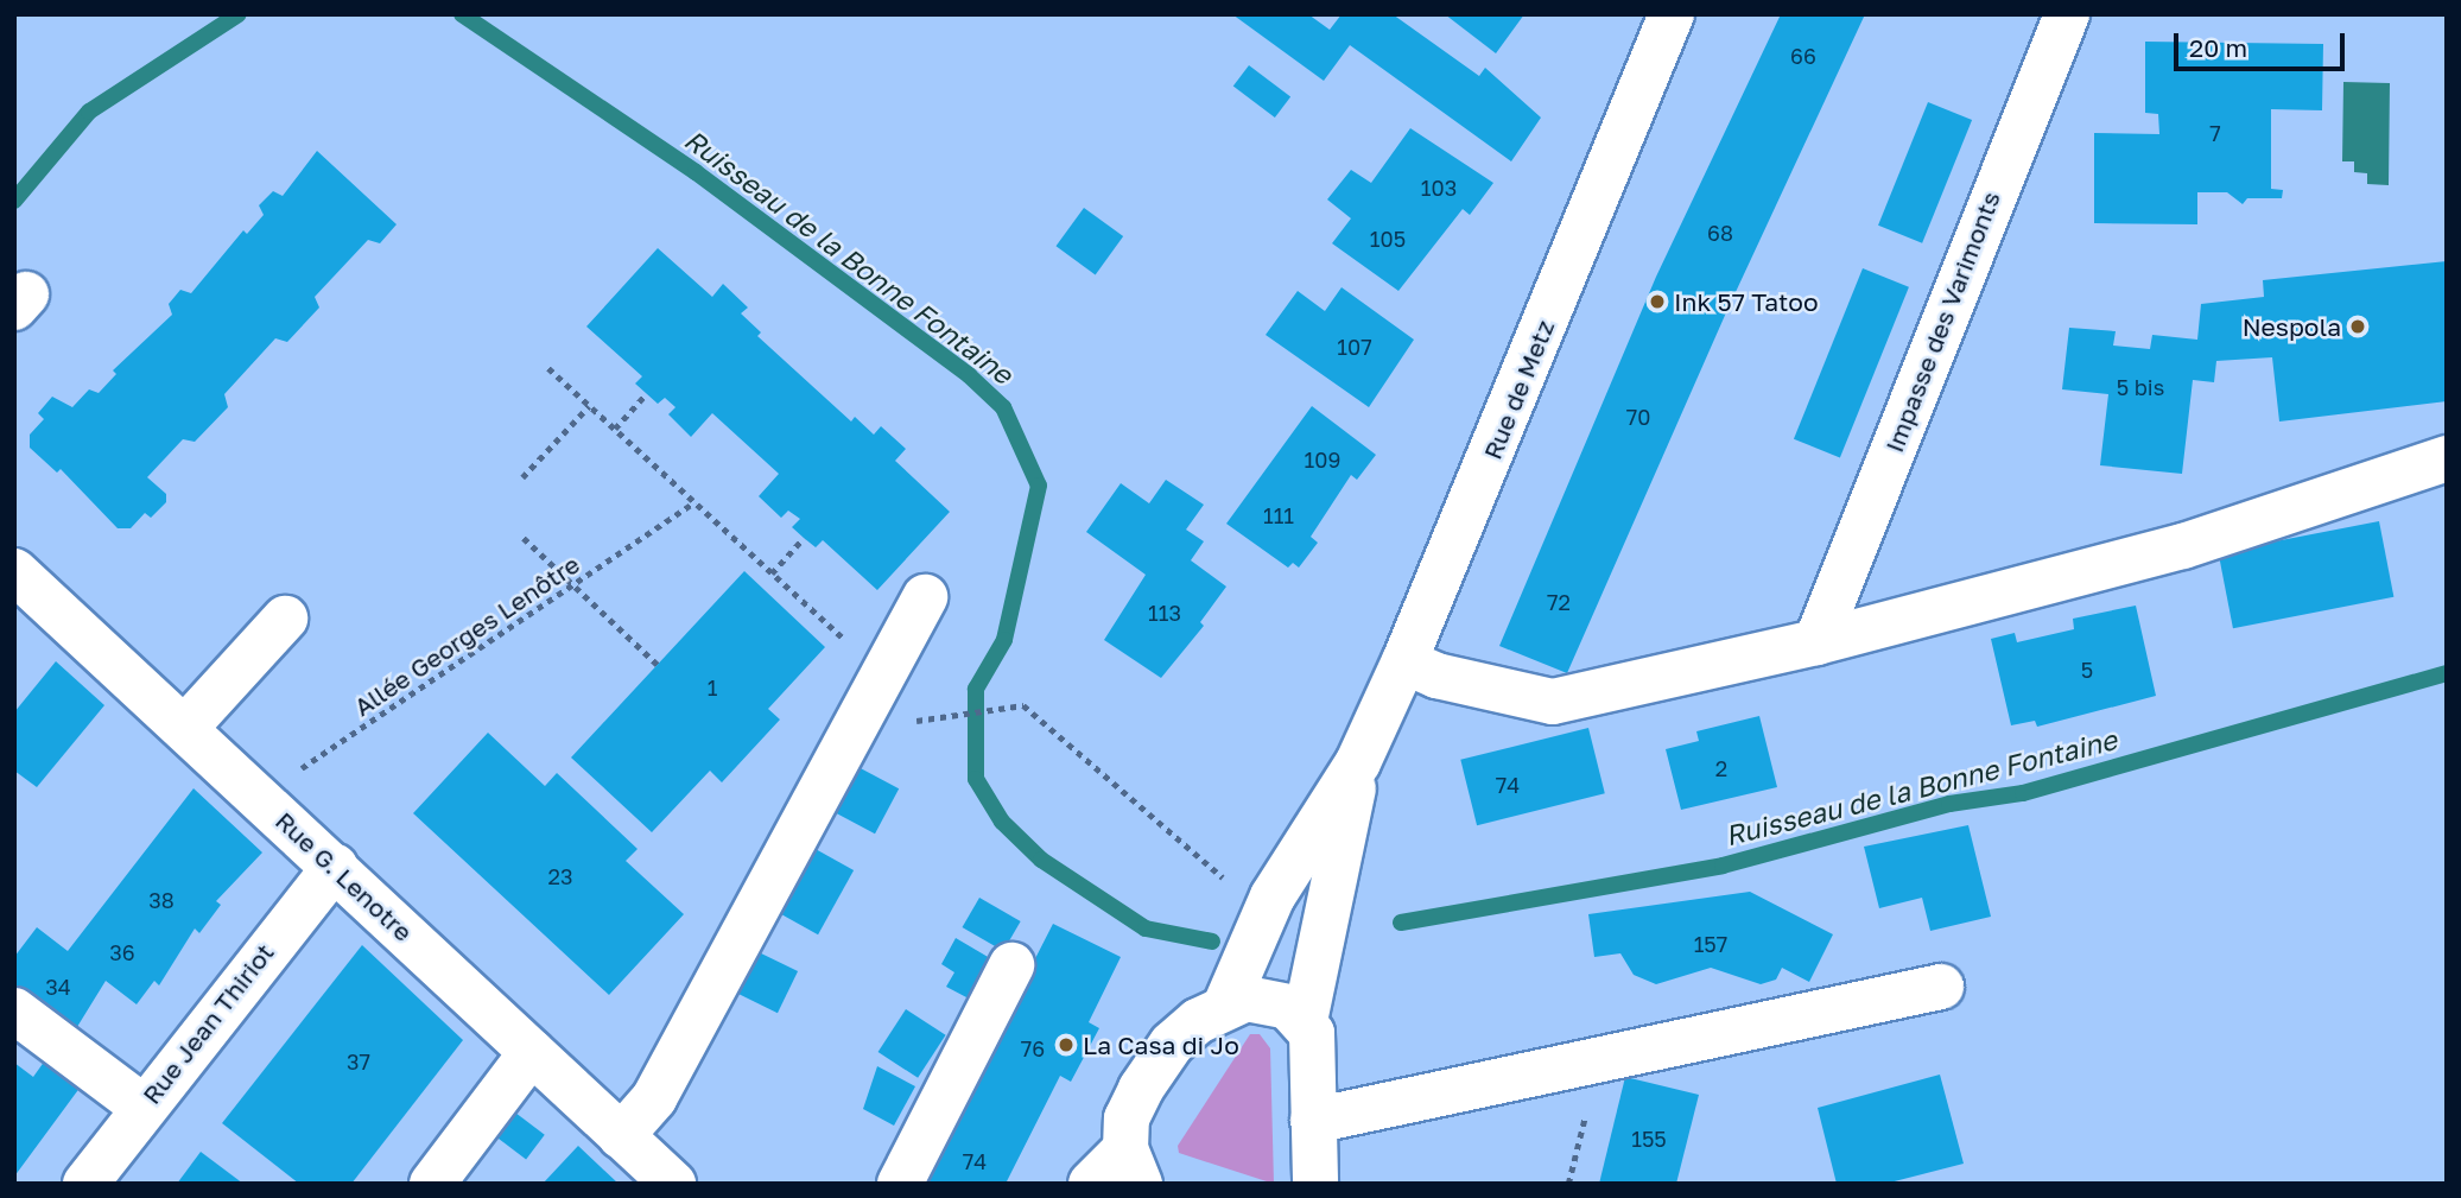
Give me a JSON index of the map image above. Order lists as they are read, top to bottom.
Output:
{
  "streets": {
    "street": [
      "Impasse des Varimonts",
      "Rue de Metz",
      "Rue G. Lenotre",
      "Rue Jean Thiriot"
    ],
    "path": ["Allée Georges Lenôtre"]
  },
  "crossings": [
    ["Allée Georges Lenôtre", "Rue G. Lenotre"],
    ["Rue G. Lenotre", "Rue Jean Thiriot"]
  ],
  "water": ["Ruisseau de la Bonne Fontaine"],
  "places": ["Ink 57 Tatoo", "Nespola", "La Casa di Jo"],
  "house_numbers": [
    "66",
    "7",
    "103",
    "68",
    "105",
    "107",
    "5 bis",
    "70",
    "109",
    "111",
    "72",
    "113",
    "5",
    "1",
    "2",
    "74",
    "23",
    "38",
    "157",
    "36",
    "34",
    "76",
    "37",
    "155",
    "74"
  ],
  "scale_bar": "20 m"
}
